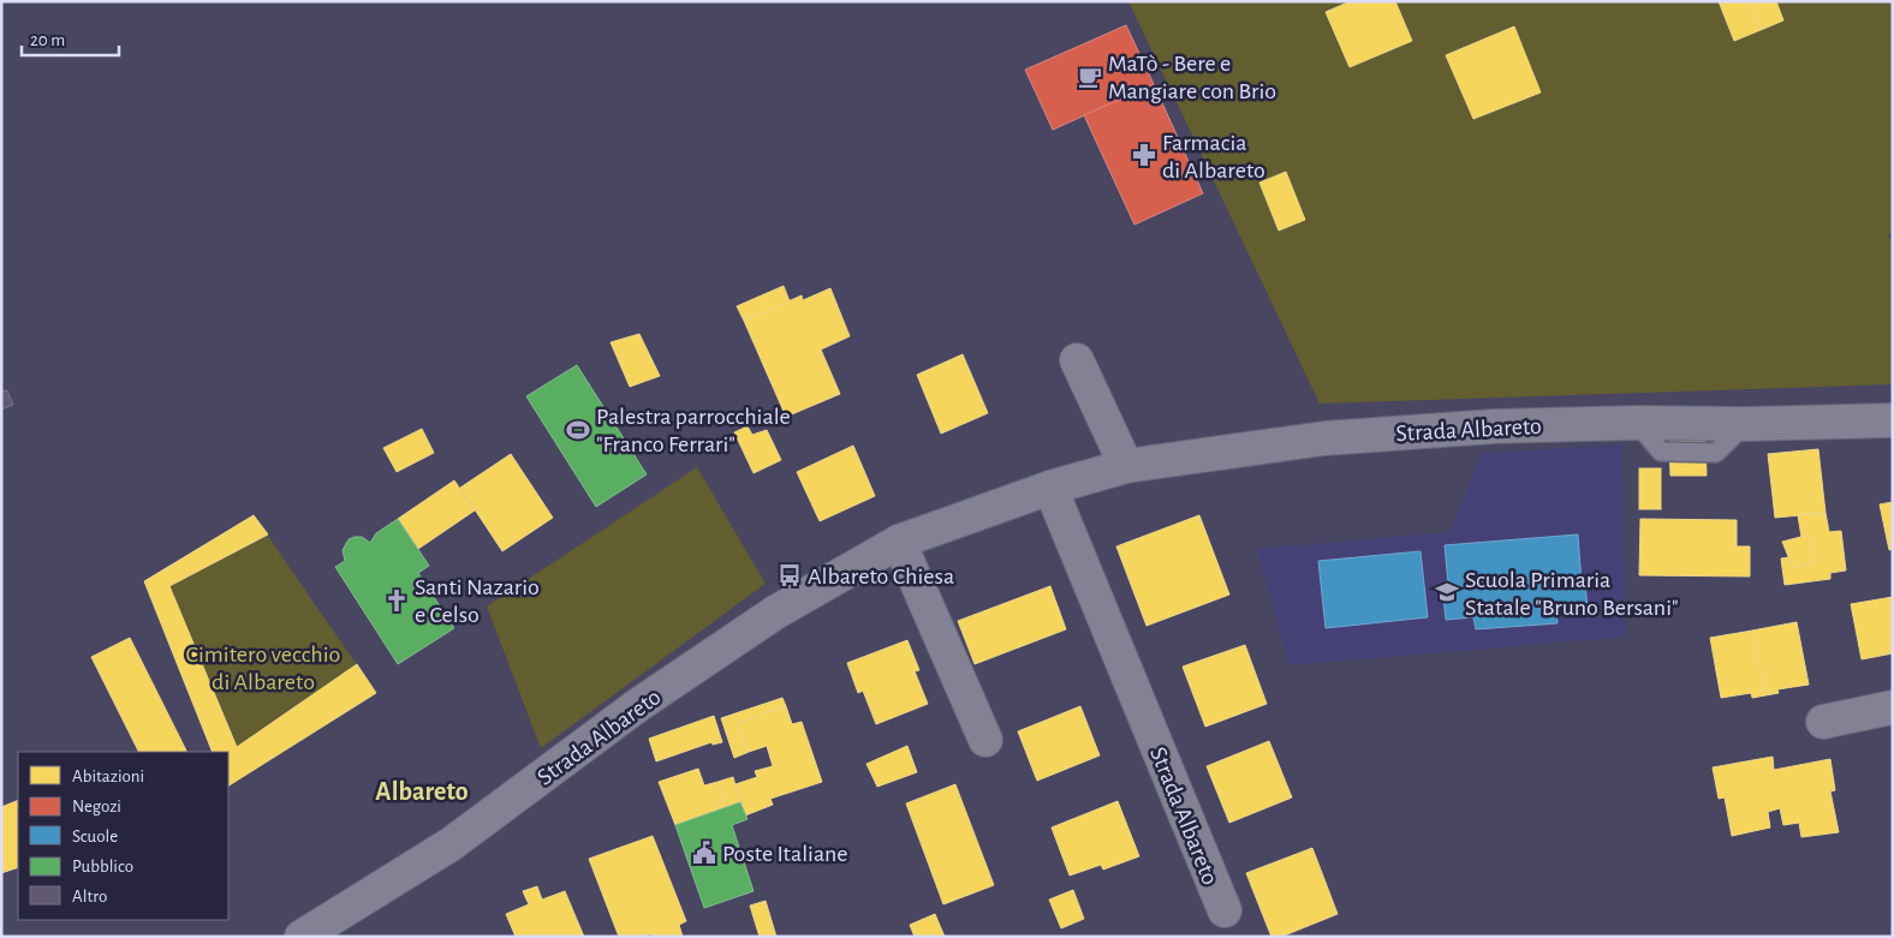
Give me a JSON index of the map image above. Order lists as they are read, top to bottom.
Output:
{
  "streets": {
    "street": ["Strada Albareto"]
  },
  "districts": ["Albareto"],
  "parks": ["Cimitero vecchio di Albareto"],
  "places": {
    "cafe": ["MaTò - Bere e Mangiare con Brio"],
    "pharmacy": ["Farmacia di Albareto"],
    "sports": ["Palestra parrocchiale \"Franco Ferrari\""],
    "bus stop": ["Albareto Chiesa"],
    "school or university": ["Scuola Primaria Statale \"Bruno Bersani\""],
    "church": ["Santi Nazario e Celso"],
    "public building": ["Poste Italiane"]
  },
  "legend": [
    "Abitazioni",
    "Negozi",
    "Scuole",
    "Pubblico",
    "Altro"
  ],
  "scale_bar": "20 m"
}
